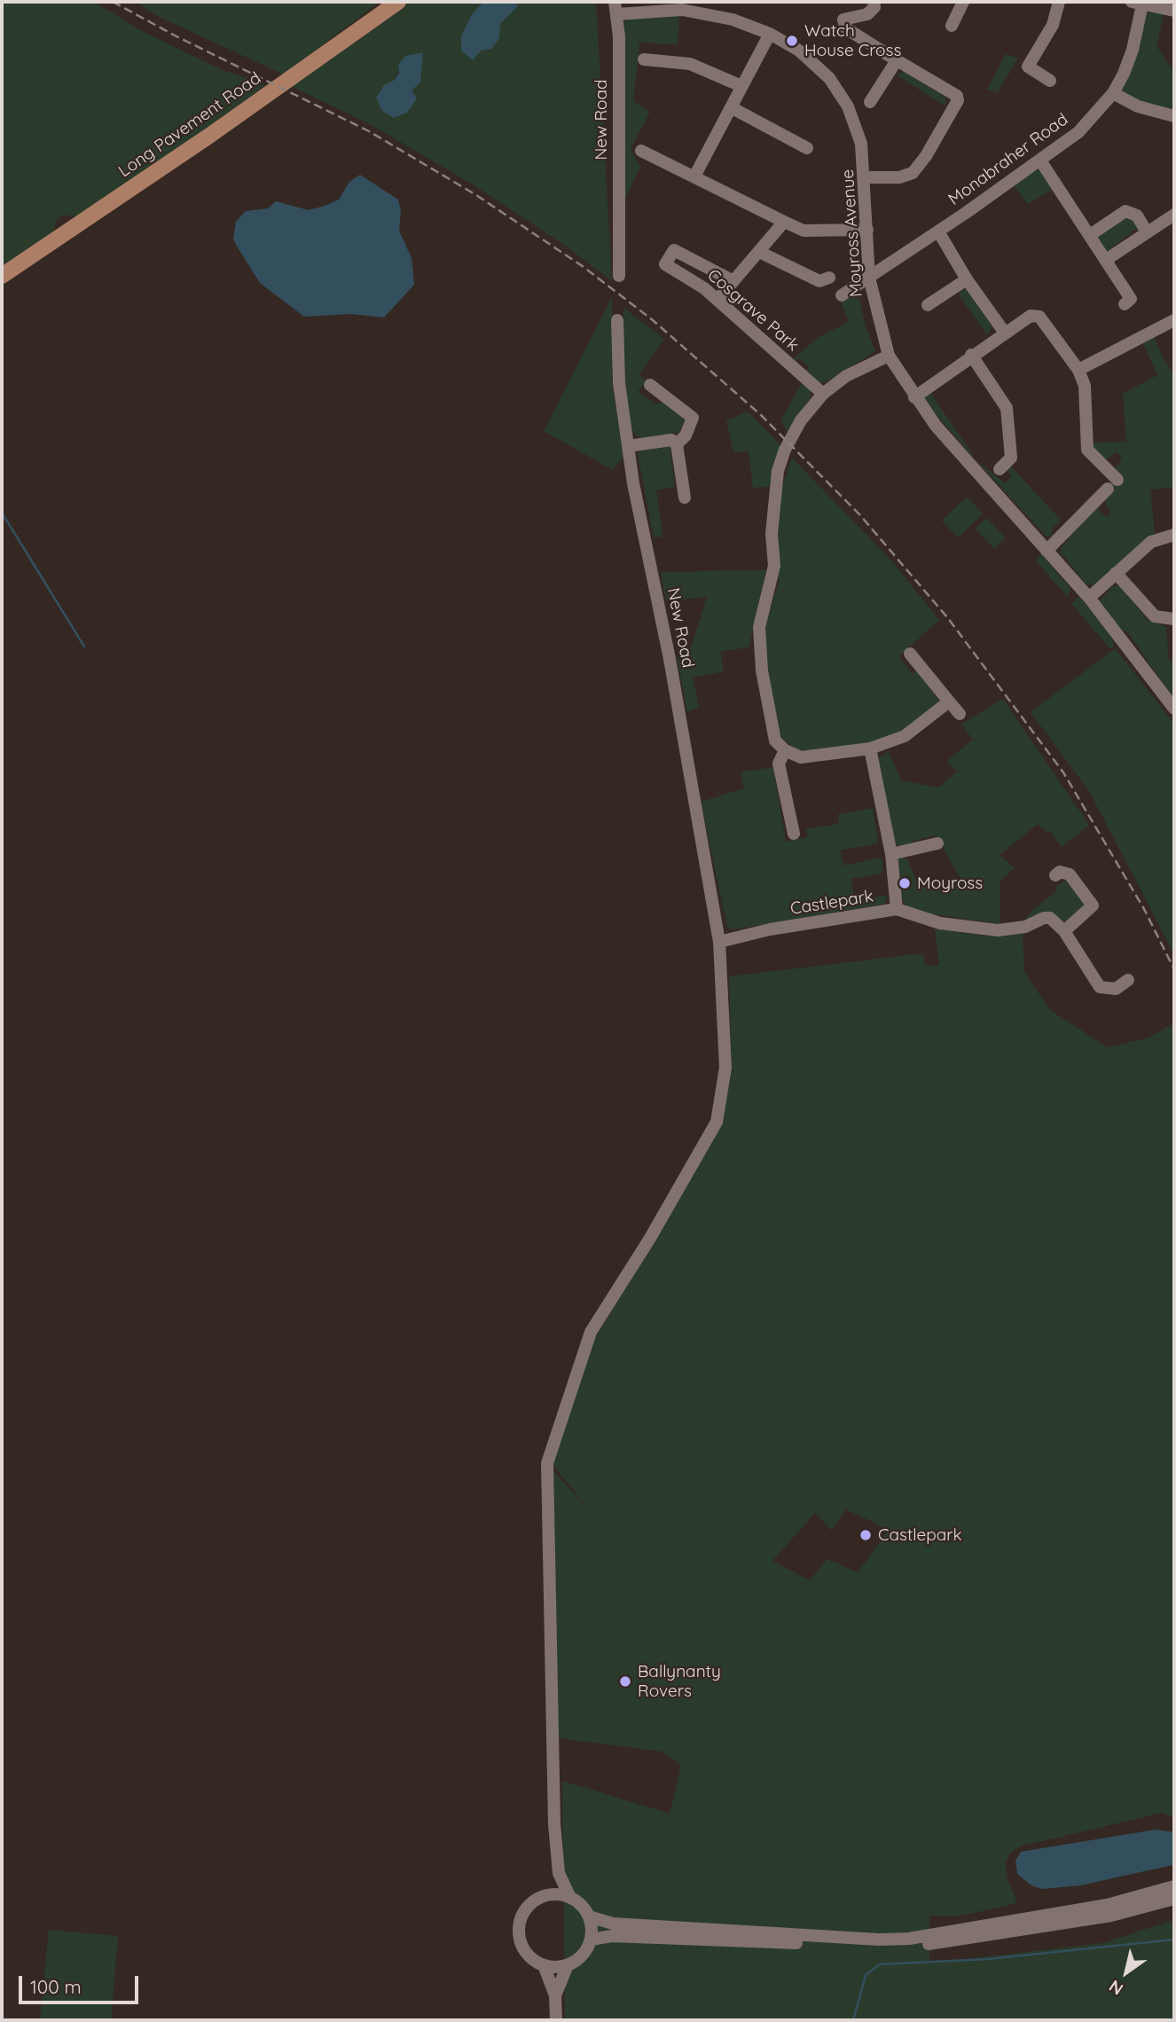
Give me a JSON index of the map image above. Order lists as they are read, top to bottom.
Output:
{
  "streets": {
    "main road": ["Long Pavement Road"],
    "street": [
      "New Road",
      "Monabraher Road",
      "Moyross Avenue",
      "Cosgrave Park",
      "Castlepark"
    ]
  },
  "crossings": [
    ["New Road", "Moyross Avenue"],
    ["New Road", "Castlepark"],
    ["Monabraher Road", "Moyross Avenue"]
  ],
  "places": [
    "Watch House Cross",
    "Moyross",
    "Castlepark",
    "Ballynanty Rovers"
  ],
  "scale_bar": "100 m",
  "north": "bottom left"
}
